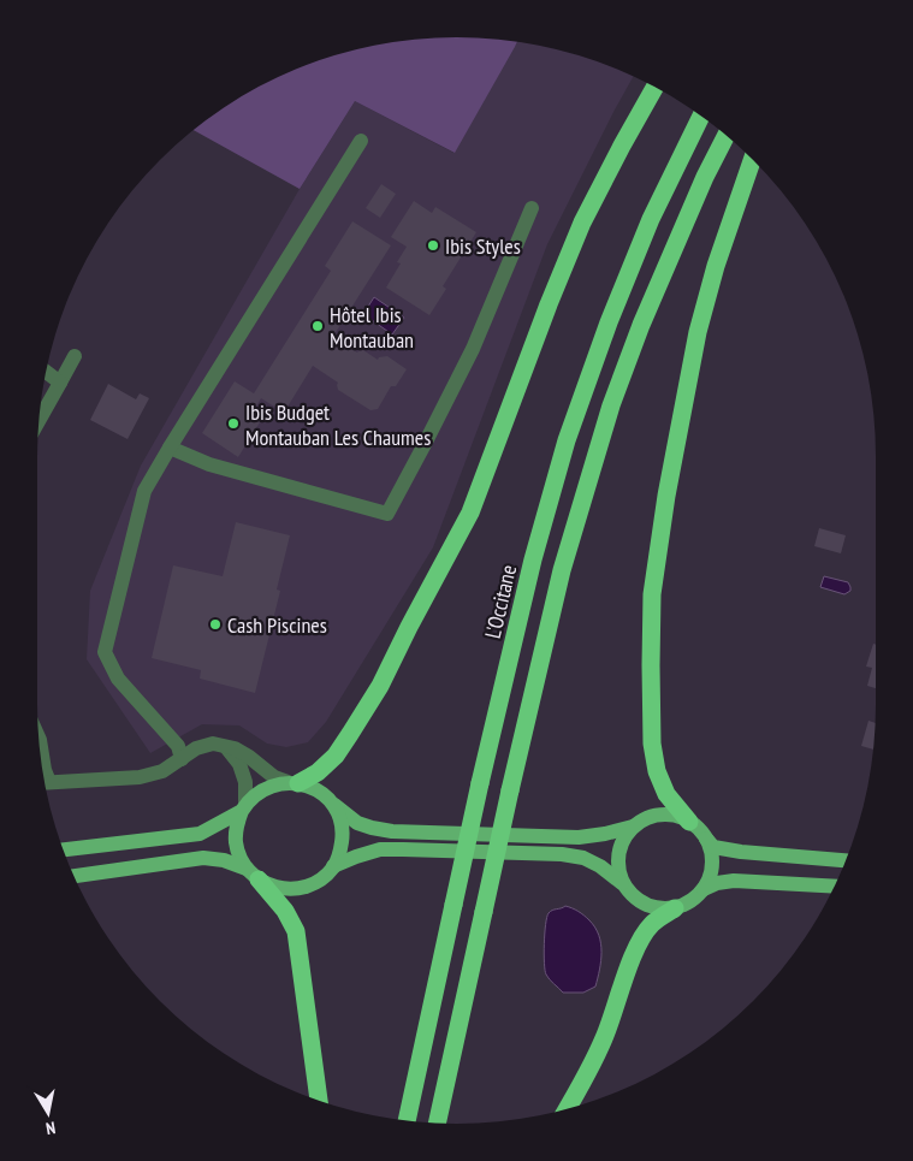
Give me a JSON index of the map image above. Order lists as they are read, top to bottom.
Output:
{
  "streets": {
    "highway": ["L'Occitane"]
  },
  "places": [
    "Ibis Styles",
    "Hôtel Ibis Montauban",
    "Ibis Budget Montauban Les Chaumes",
    "Cash Piscines"
  ],
  "north": "bottom"
}
